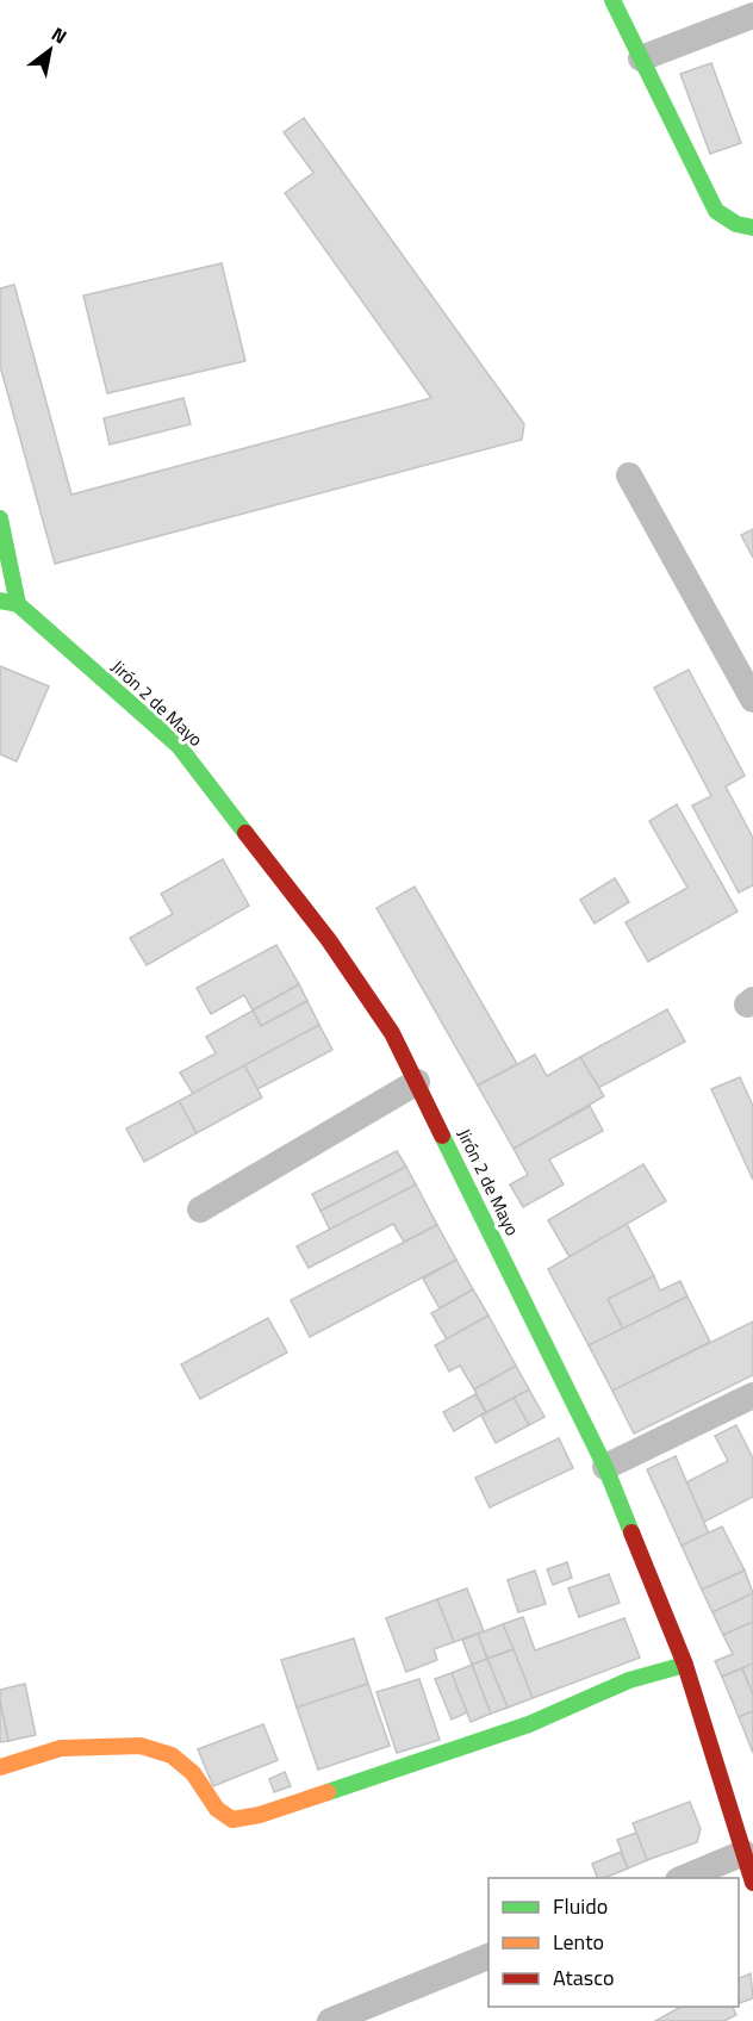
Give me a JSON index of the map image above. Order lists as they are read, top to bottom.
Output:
{
  "streets": {
    "main road": ["Jirón 2 de Mayo"]
  },
  "legend": ["Fluido", "Lento", "Atasco"],
  "north": "top right"
}
